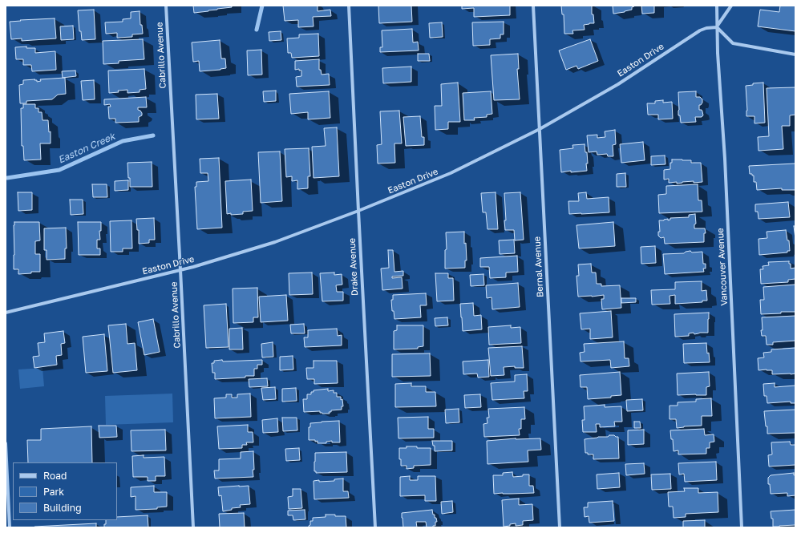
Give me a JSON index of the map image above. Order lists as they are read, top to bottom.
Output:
{
  "streets": {
    "street": [
      "Cabrillo Avenue",
      "Easton Drive",
      "Drake Avenue",
      "Bernal Avenue",
      "Vancouver Avenue"
    ]
  },
  "crossings": [
    ["Cabrillo Avenue", "Easton Drive"],
    ["Easton Drive", "Drake Avenue"],
    ["Easton Drive", "Bernal Avenue"],
    ["Easton Drive", "Vancouver Avenue"]
  ],
  "water": ["Easton Creek"],
  "legend": ["Road", "Park", "Building"]
}
